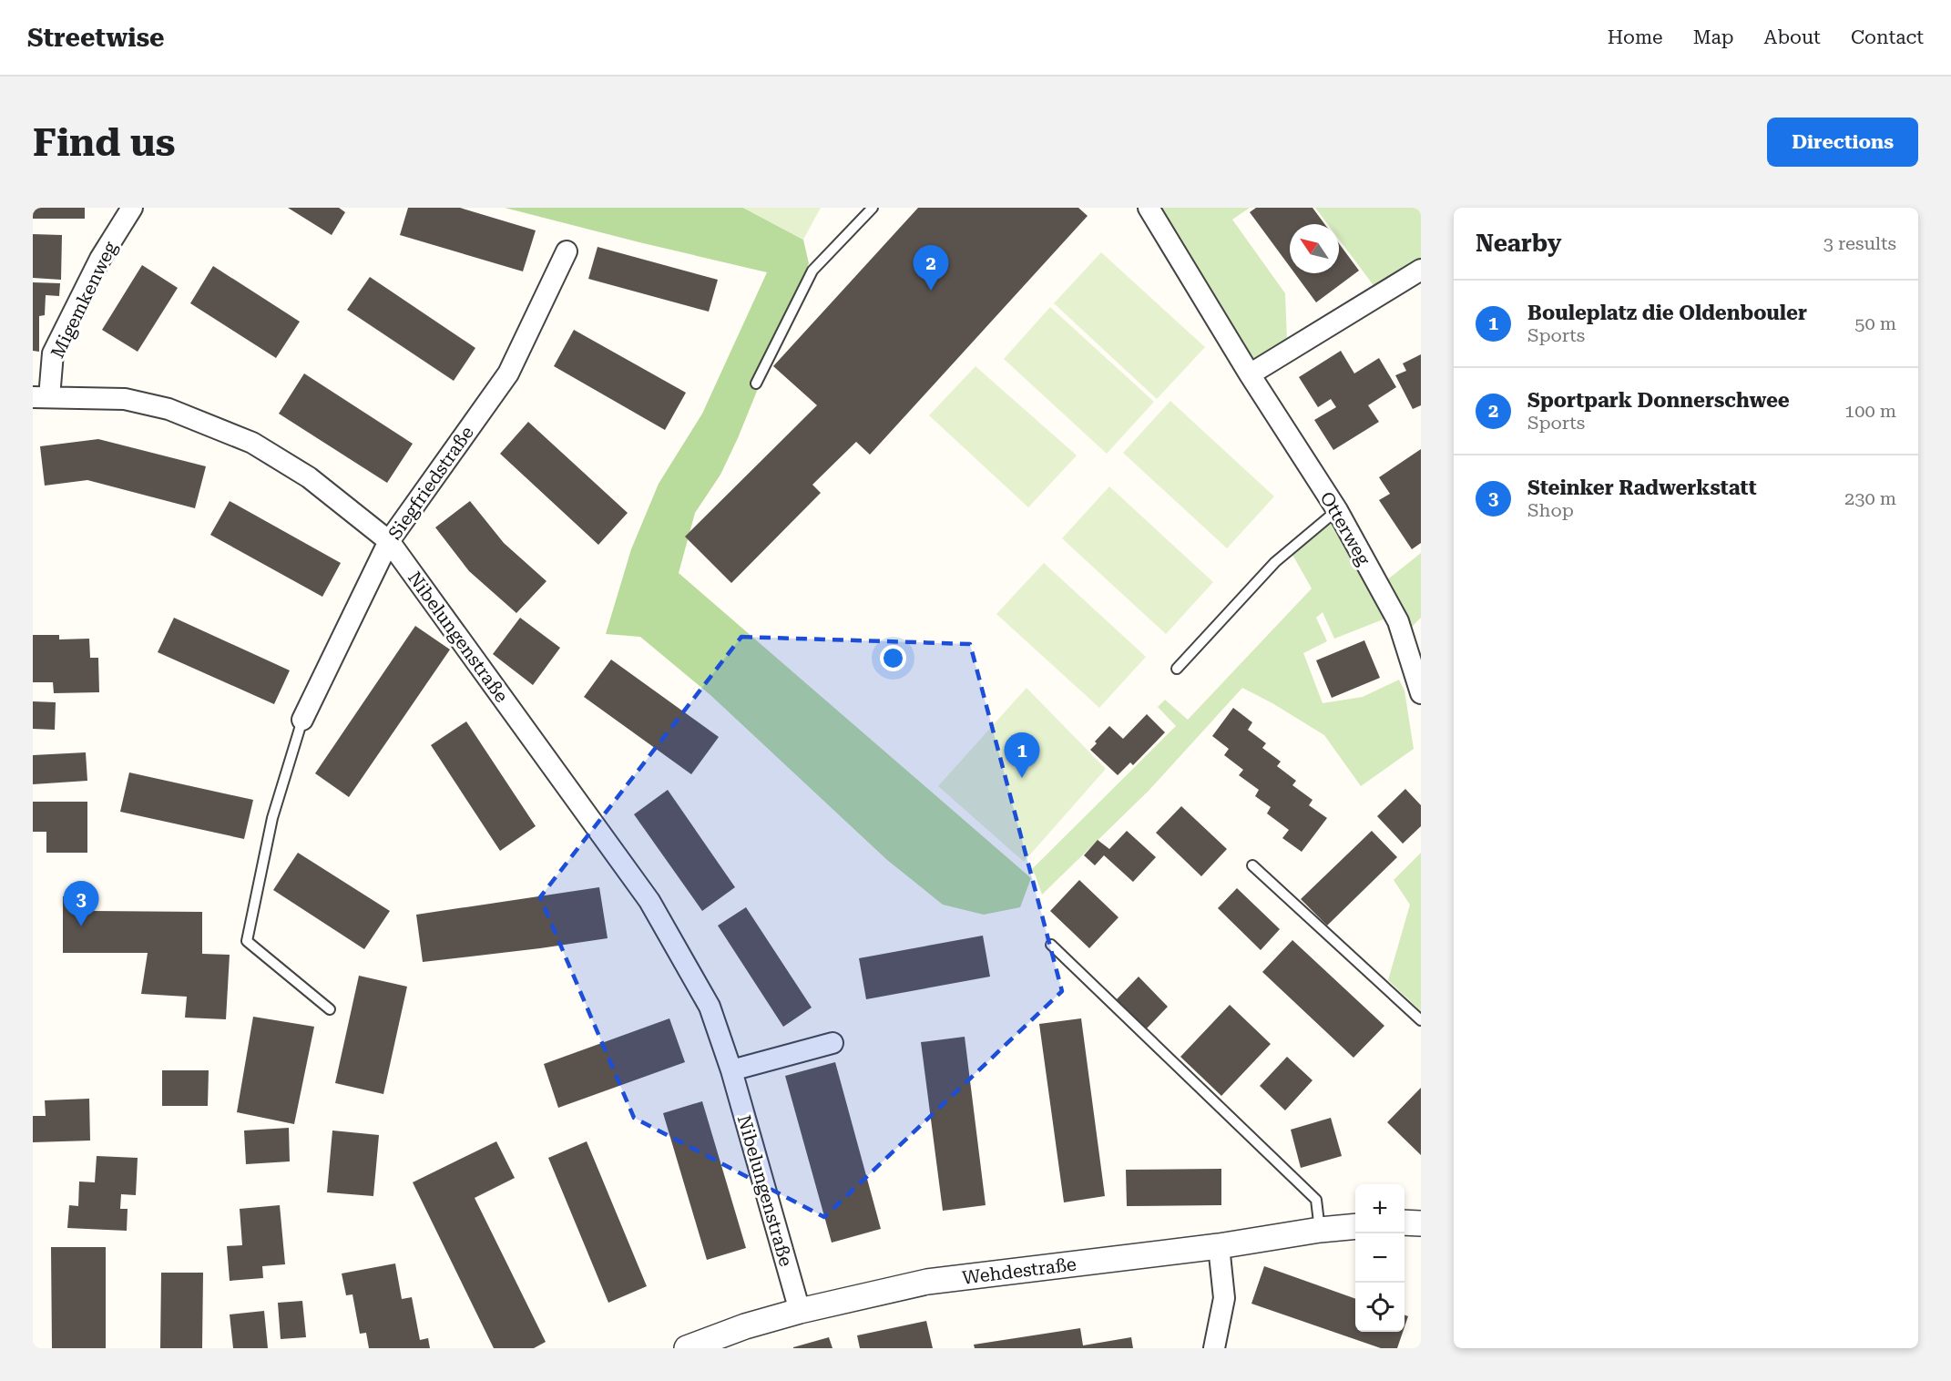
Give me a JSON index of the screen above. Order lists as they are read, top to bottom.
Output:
{
  "streets": {
    "street": [
      "Migemkenweg",
      "Siegfriedstraße",
      "Otterweg",
      "Nibelungenstraße",
      "Wehdestraße"
    ]
  },
  "crossings": [
    ["Migemkenweg", "Nibelungenstraße"],
    ["Siegfriedstraße", "Nibelungenstraße"],
    ["Nibelungenstraße", "Wehdestraße"]
  ],
  "north": "top left",
  "page": {
    "header": "Streetwise",
    "nav": [
      "Home",
      "Map",
      "About",
      "Contact"
    ],
    "buttons": "Directions",
    "title": "Find us",
    "heading": ["Nearby", "3 results"],
    "pins": ["2", "1", "3"],
    "list": [
      {
        "mark": "1",
        "name": "Bouleplatz die Oldenbouler",
        "note": "Sports",
        "value": "50 m"
      },
      {
        "mark": "2",
        "name": "Sportpark Donnerschwee",
        "note": "Sports",
        "value": "100 m"
      },
      {
        "mark": "3",
        "name": "Steinker Radwerkstatt",
        "note": "Shop",
        "value": "230 m"
      }
    ],
    "map_buttons": ["+", "−"]
  }
}
